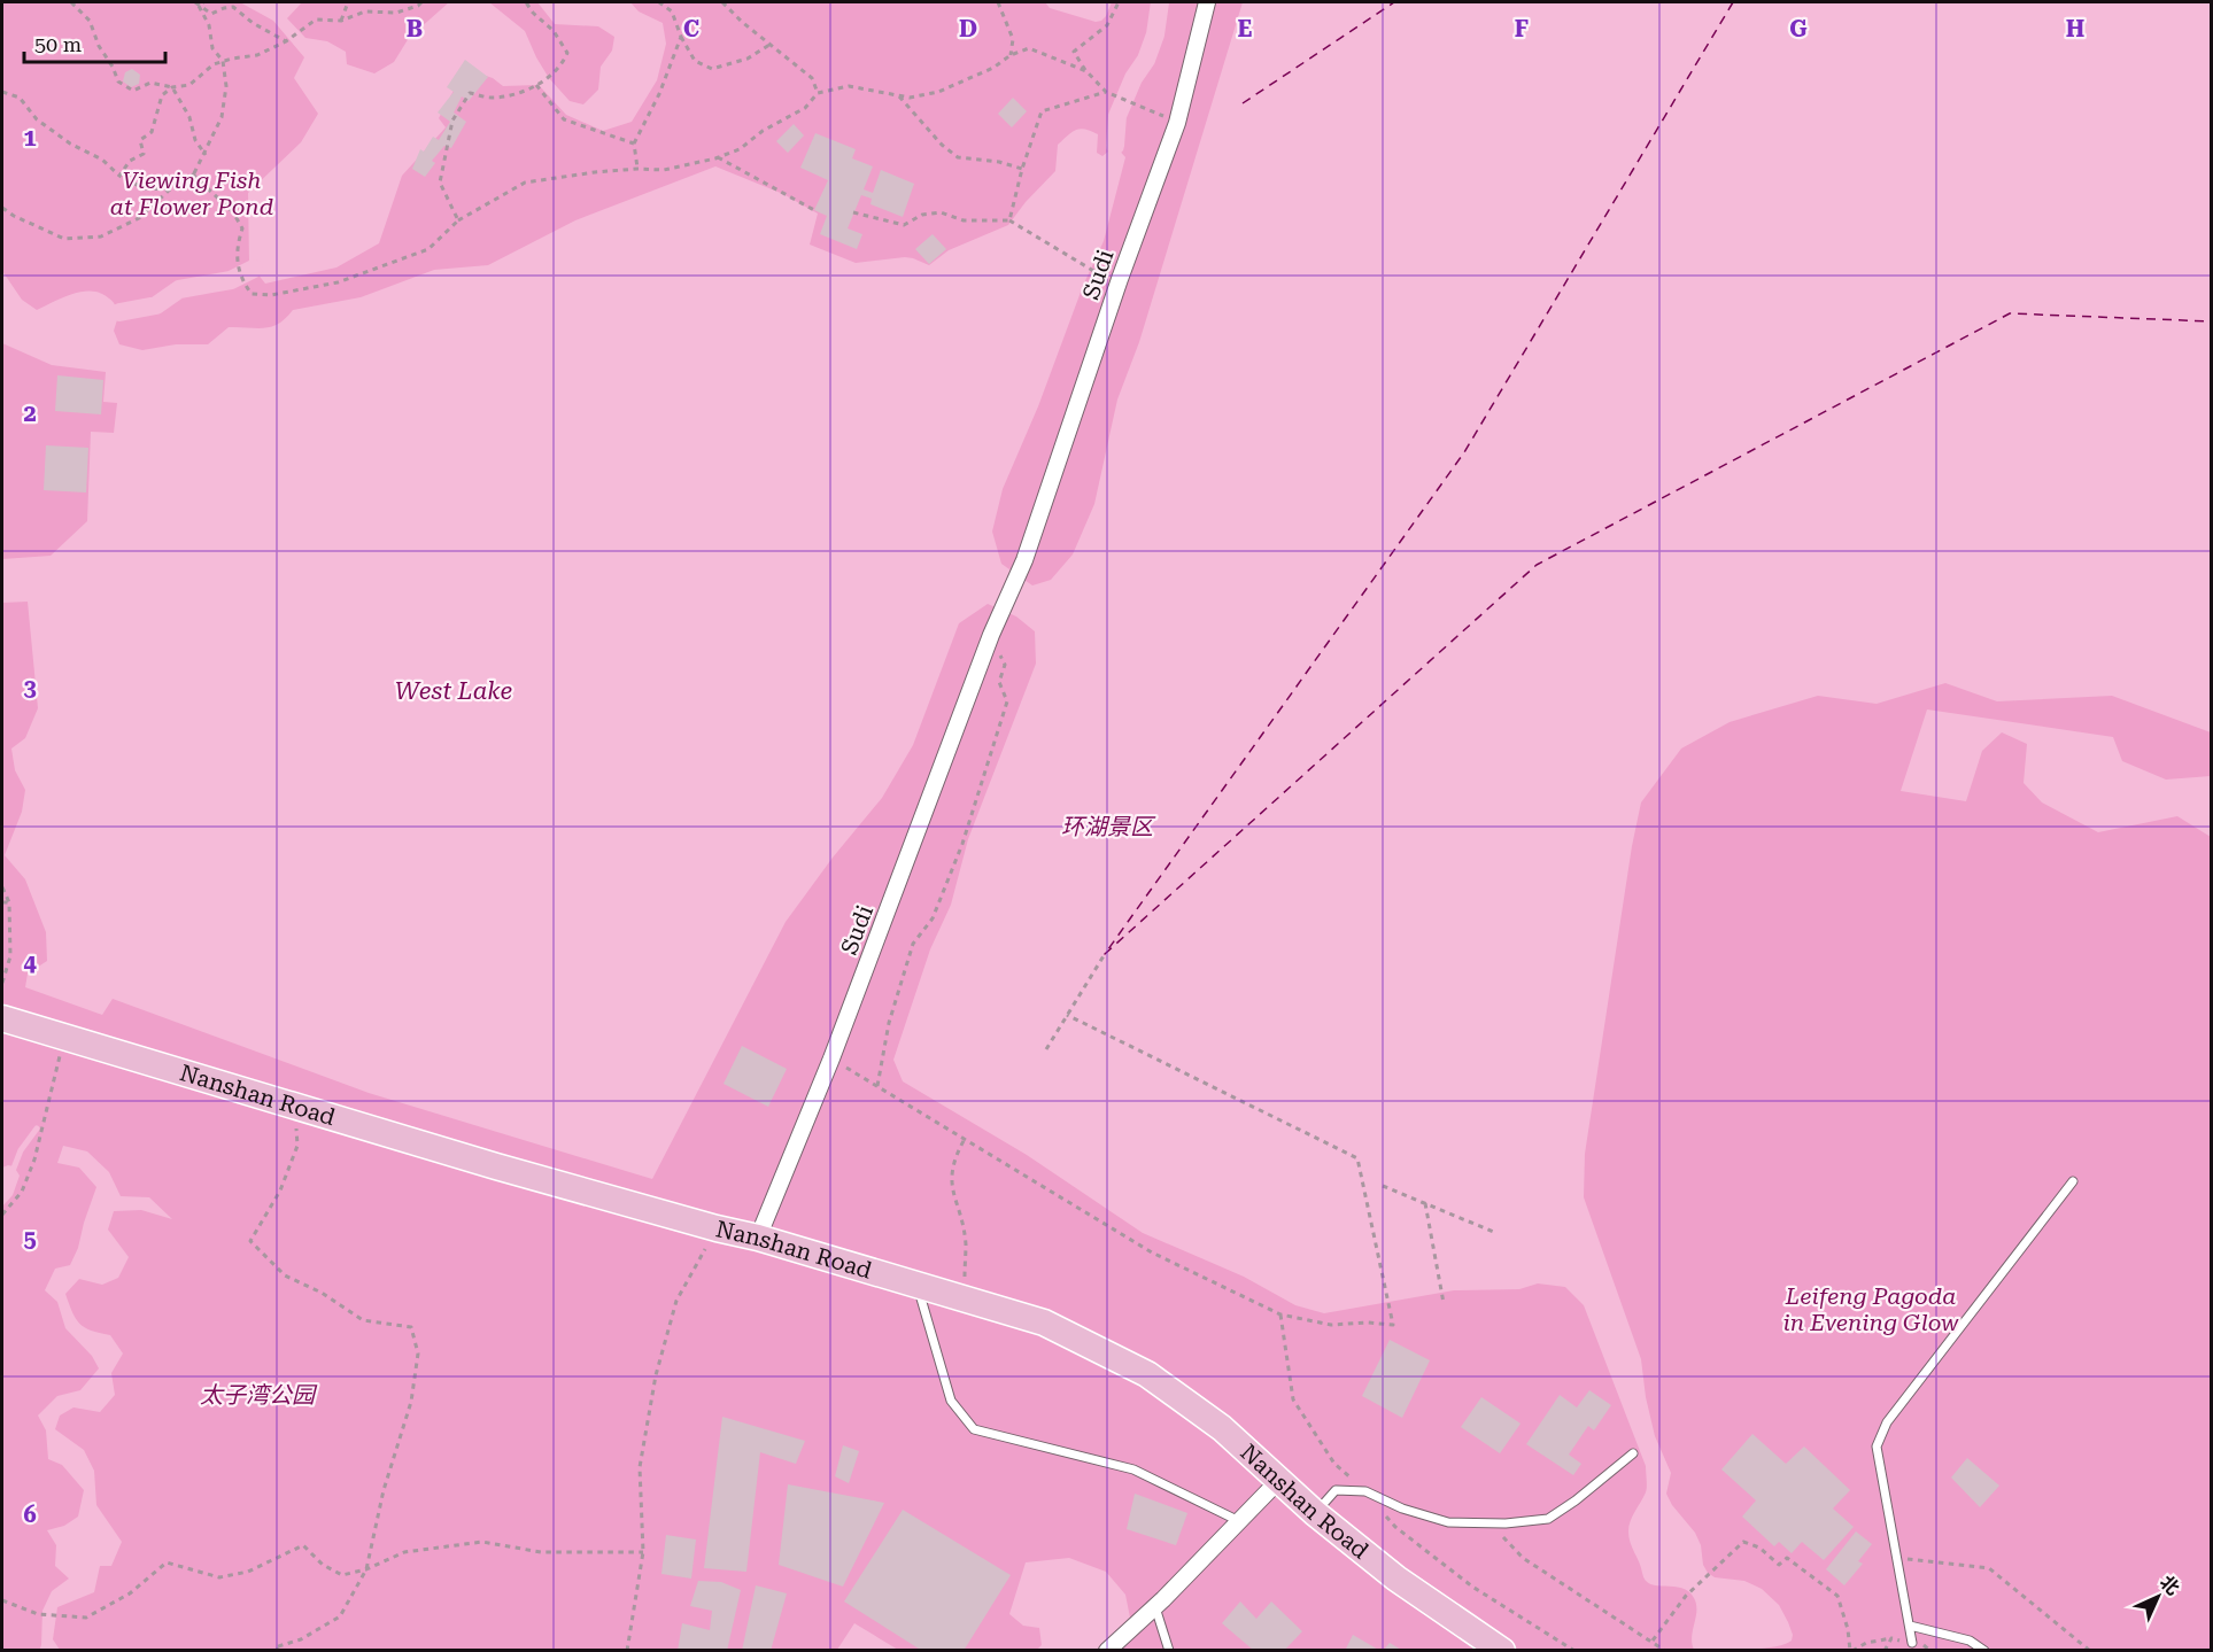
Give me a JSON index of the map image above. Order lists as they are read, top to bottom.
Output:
{
  "streets": {
    "main road": ["Nanshan Road"],
    "street": ["Sudi"]
  },
  "crossings": [
    ["Sudi", "Nanshan Road"]
  ],
  "water": ["West Lake"],
  "parks": [
    "Viewing Fish at Flower Pond",
    "环湖景区",
    "Leifeng Pagoda in Evening Glow",
    "太子湾公园"
  ],
  "scale_bar": "50 m",
  "north": "top right",
  "grid": {
    "columns": [
      "B",
      "C",
      "D",
      "E",
      "F",
      "G",
      "H"
    ],
    "rows": [
      "1",
      "2",
      "3",
      "4",
      "5",
      "6"
    ]
  }
}
